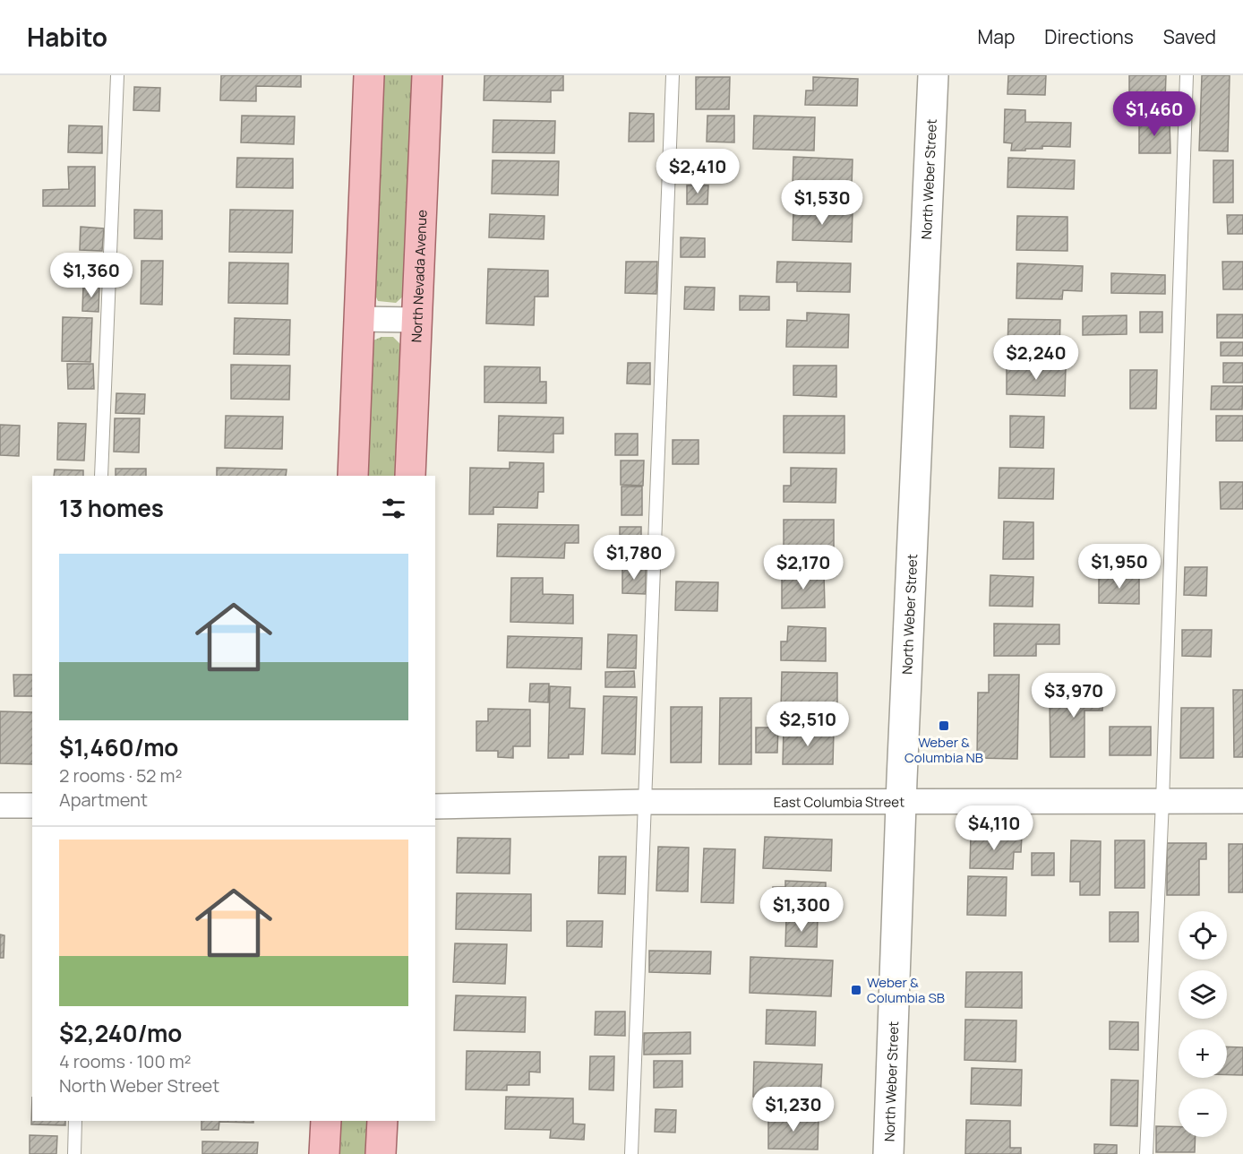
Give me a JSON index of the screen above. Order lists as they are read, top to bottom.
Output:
{
  "streets": {
    "main road": ["North Nevada Avenue"],
    "street": ["North Weber Street", "East Columbia Street"]
  },
  "crossings": [
    ["North Weber Street", "East Columbia Street"]
  ],
  "places": {
    "transit": ["Weber & Columbia NB", "Weber & Columbia SB"]
  },
  "page": {
    "header": "Habito",
    "nav": ["Map", "Directions", "Saved"],
    "price": [
      "$1,460",
      "$2,410",
      "$1,530",
      "$1,360",
      "$2,240",
      "$1,780",
      "$1,950",
      "$2,170",
      "$3,970",
      "$2,510",
      "$4,110",
      "$1,300",
      "$1,230"
    ],
    "heading": "13 homes",
    "list": [
      {
        "name": "$1,460/mo",
        "note": "2 rooms · 52 m² · Apartment"
      },
      {
        "name": "$2,240/mo",
        "note": "4 rooms · 100 m² · North Weber Street"
      }
    ],
    "map_buttons": ["+", "−"]
  }
}
